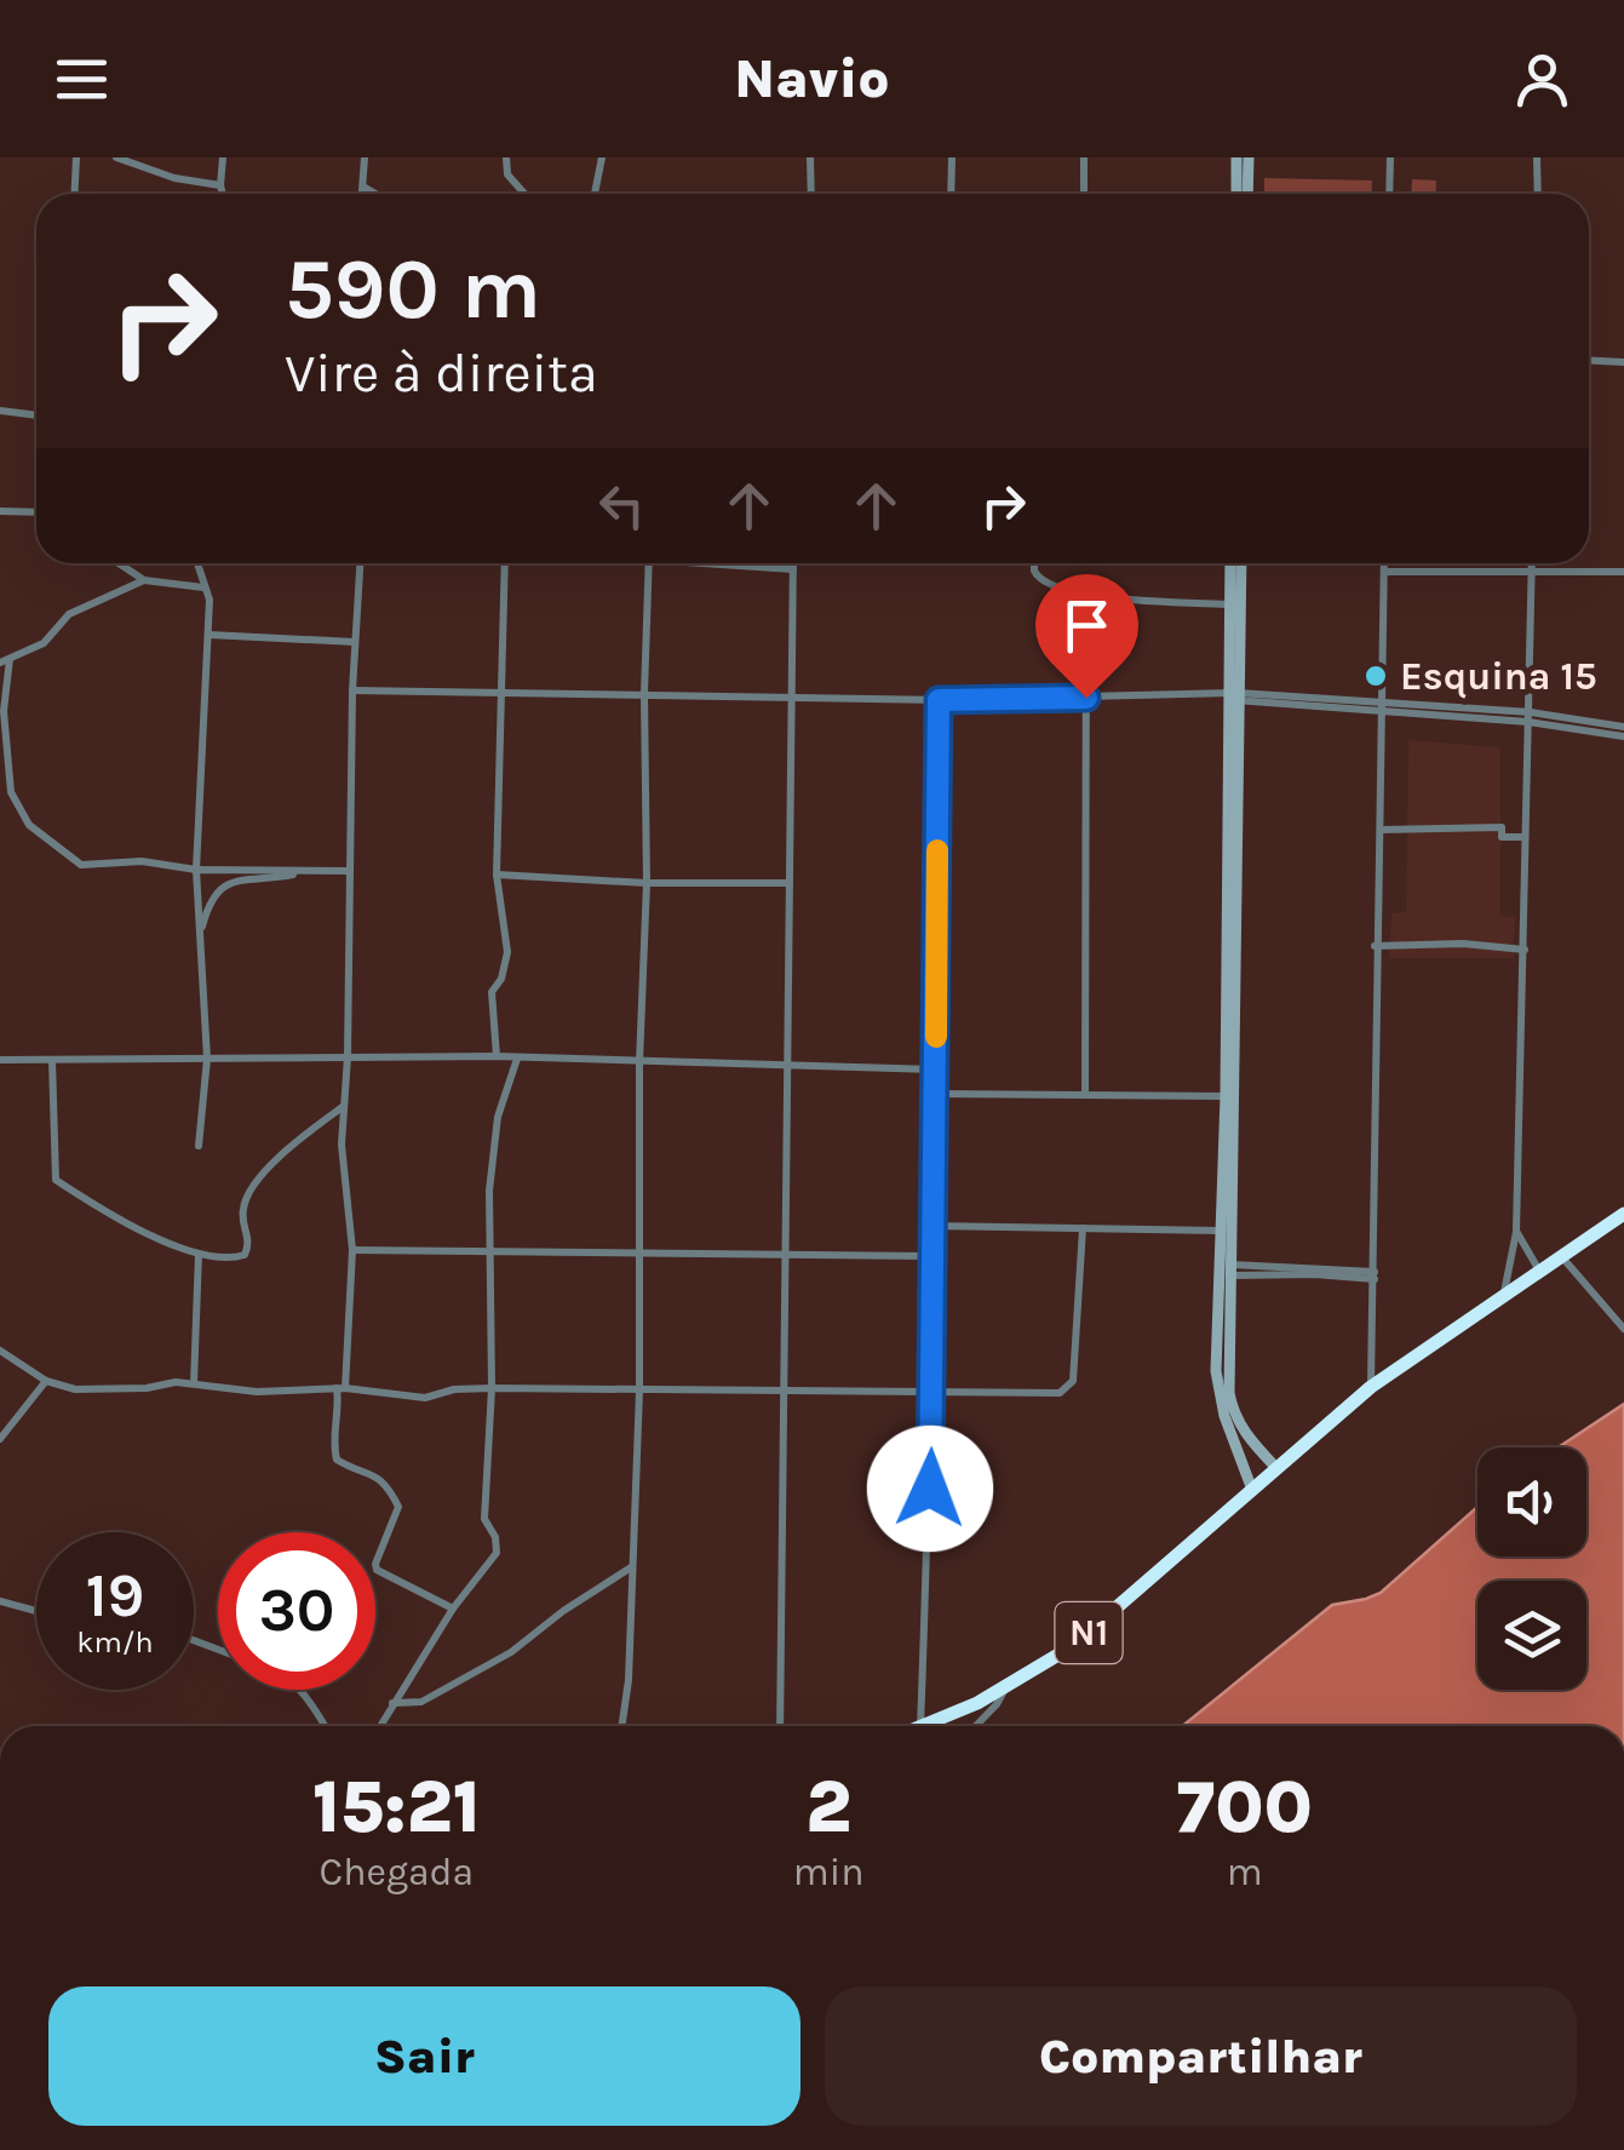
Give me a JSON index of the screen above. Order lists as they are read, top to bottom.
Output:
{
  "streets": {
    "highway": ["N1"]
  },
  "places": ["Esquina 15"],
  "page": {
    "header": "Navio",
    "turn": ["590 m", "Vire à direita"],
    "speed": "19 km/h",
    "limit": "30",
    "eta": [
      "15:21",
      "Chegada",
      "2",
      "min",
      "700",
      "m"
    ],
    "buttons": ["Sair", "Compartilhar"]
  }
}
